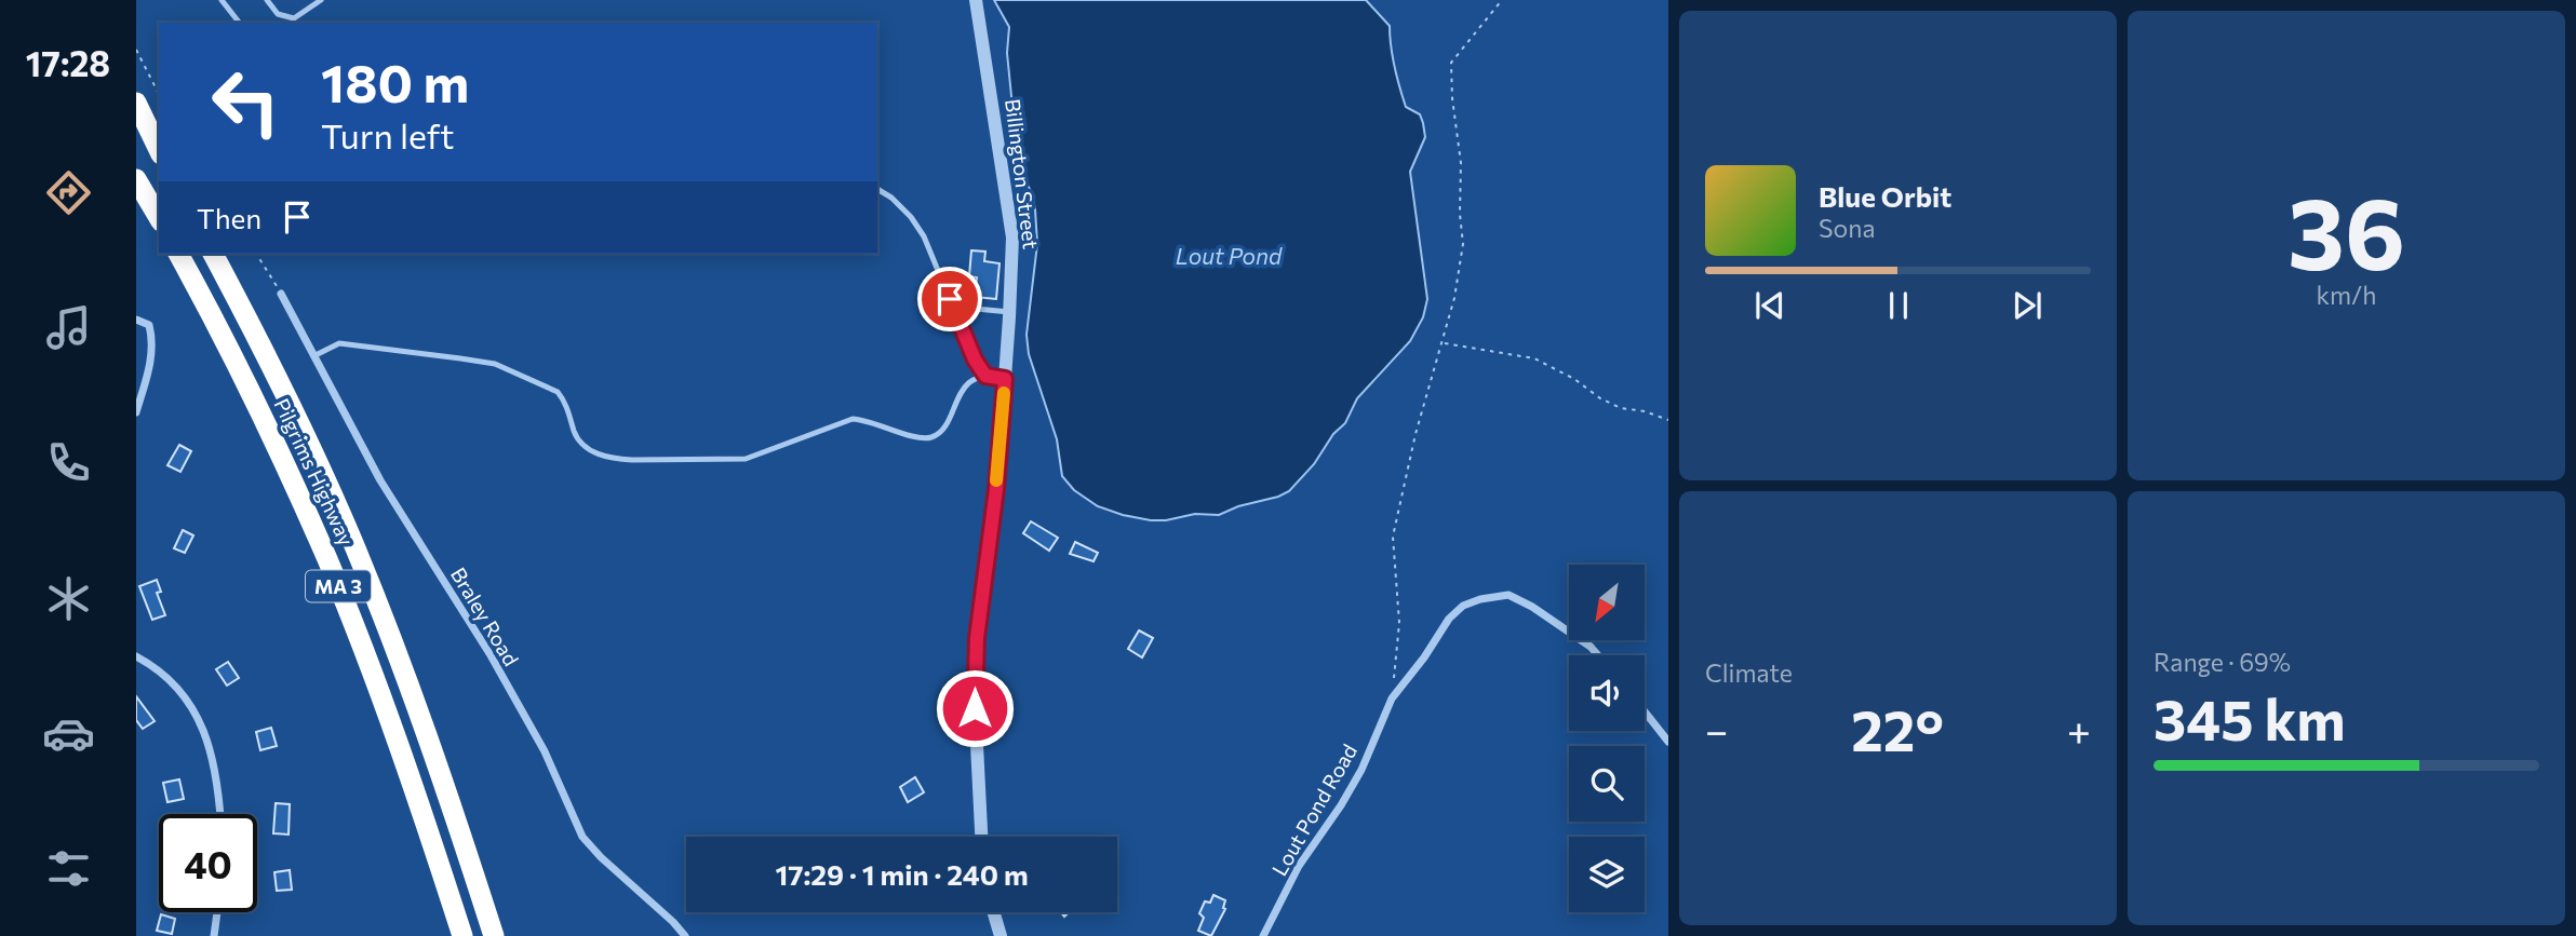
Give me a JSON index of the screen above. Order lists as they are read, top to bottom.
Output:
{
  "streets": {
    "highway": ["Pilgrims Highway", "MA 3"],
    "street": ["Billington Street", "Braley Road", "Lout Pond Road"]
  },
  "water": ["Lout Pond"],
  "north": "bottom left",
  "page": {
    "tabs": "17:28",
    "tile": [
      ["36", "km/h"],
      "Climate",
      ["Range · 69%", "345 km"]
    ],
    "turn": ["180 m", "Turn left"],
    "song": ["Blue Orbit", "Sona"],
    "then": "Then",
    "heat": ["−", "22°", "+"],
    "limit": "40",
    "trip": "17:29 · 1 min · 240 m"
  }
}
